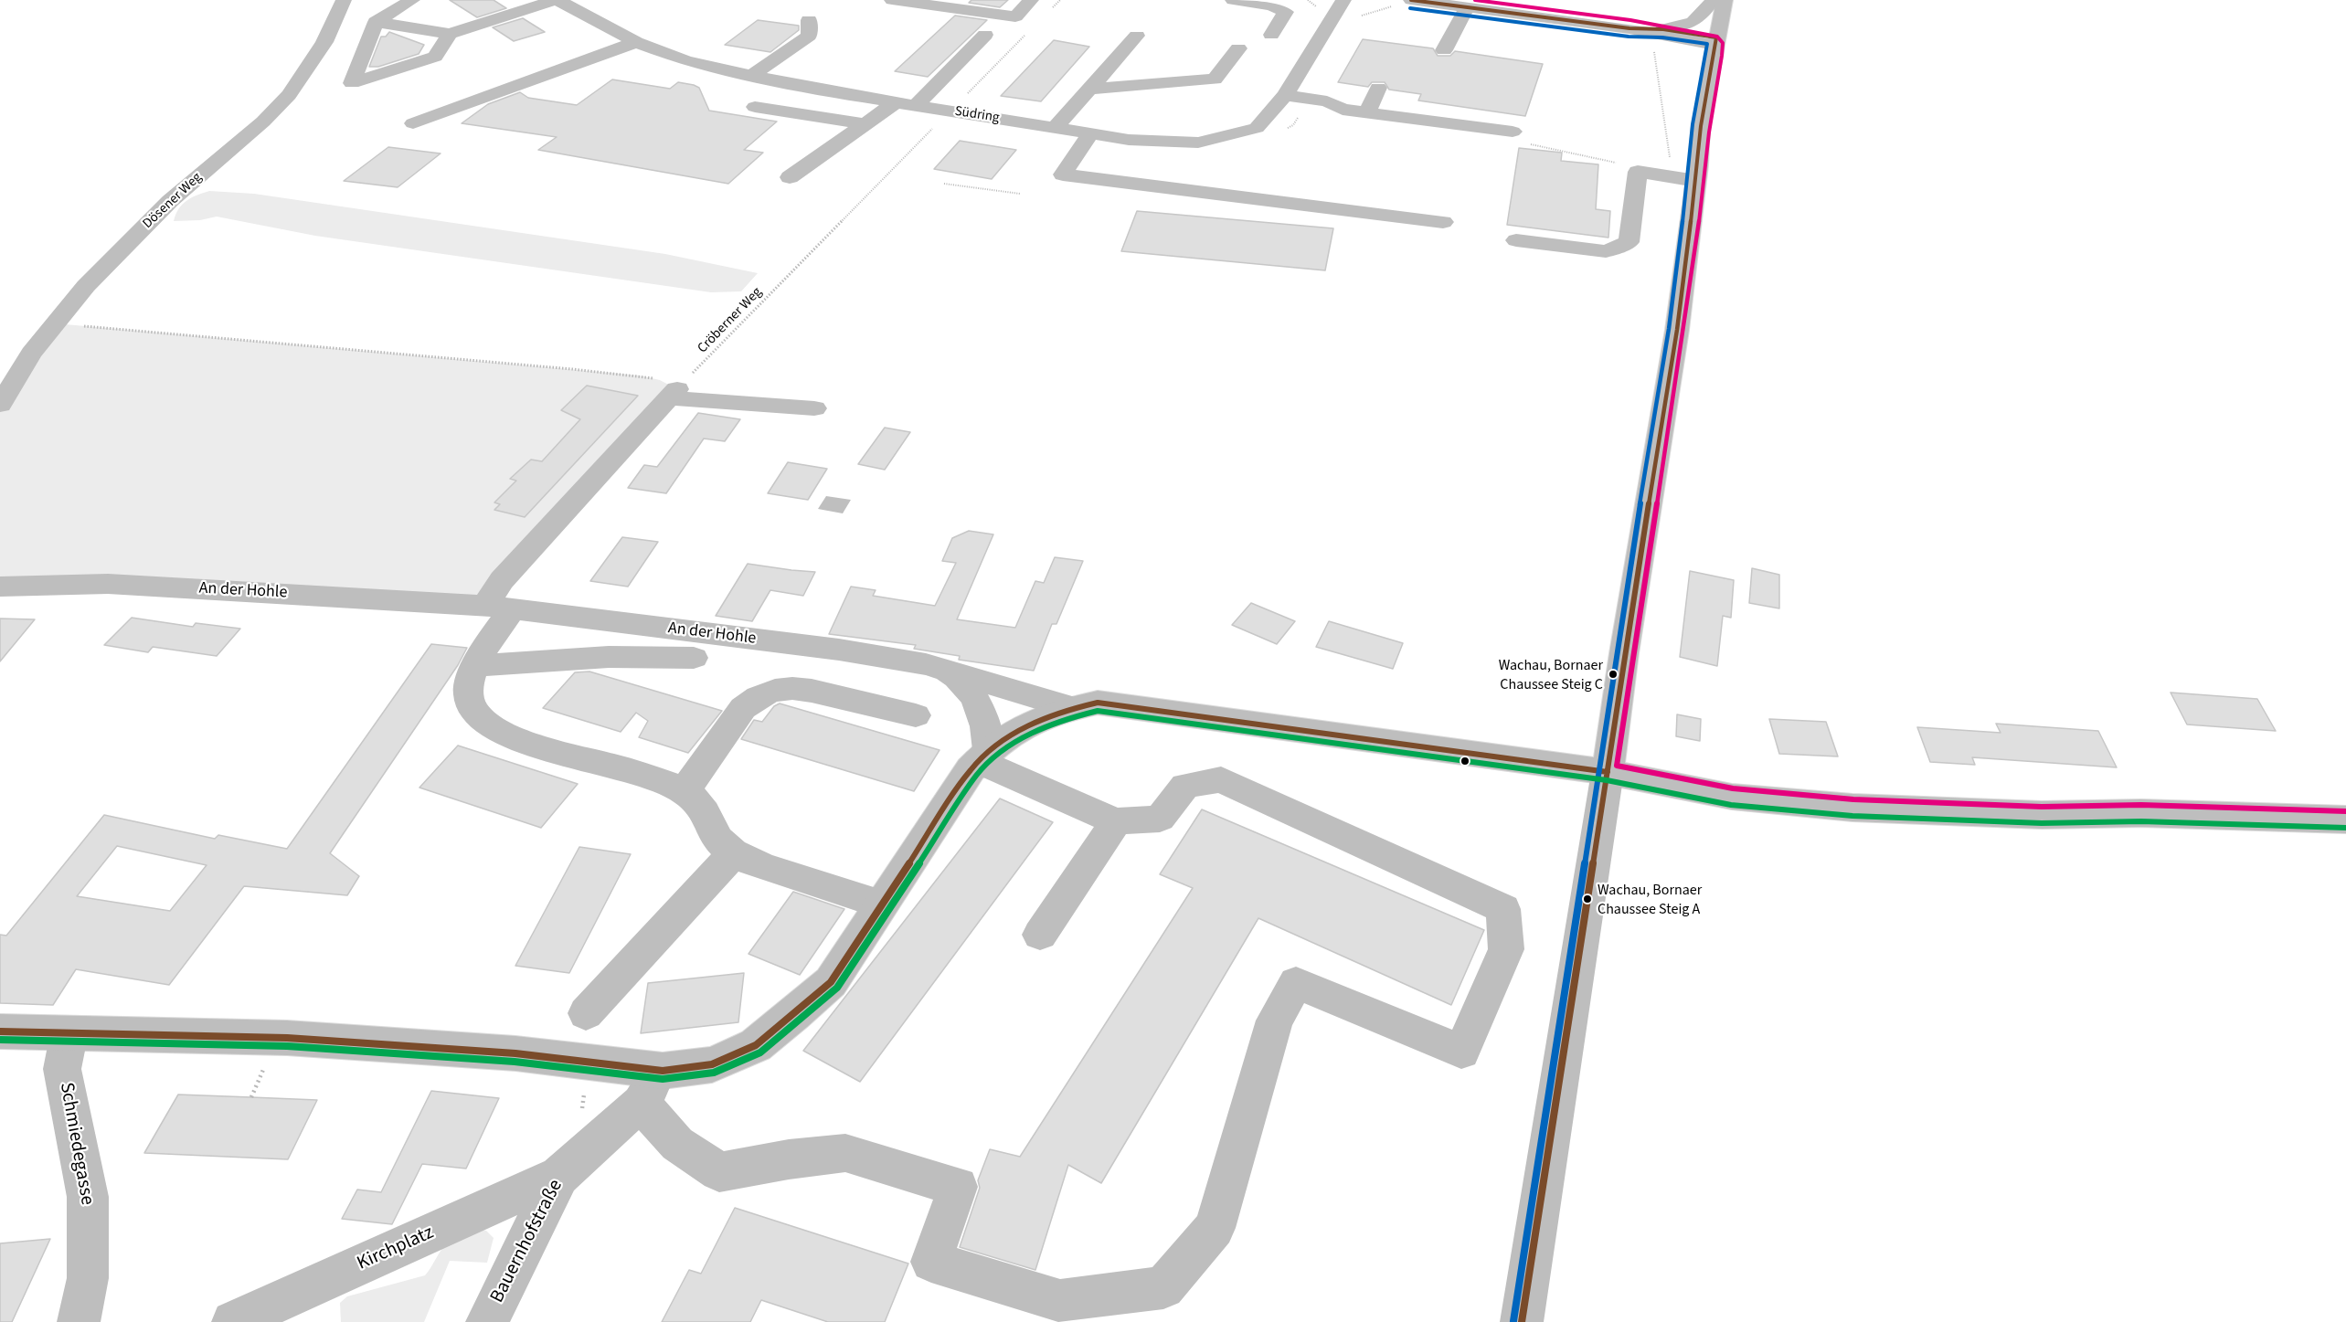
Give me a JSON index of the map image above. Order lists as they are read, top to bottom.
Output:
{
  "streets": {
    "street": [
      "Südring",
      "Dösener Weg",
      "An der Hohle",
      "Schmiedegasse",
      "Bauernhofstraße",
      "Kirchplatz"
    ],
    "path": ["Cröberner Weg"]
  },
  "crossings": [
    ["Bauernhofstraße", "Kirchplatz"]
  ],
  "places": ["Wachau, Bornaer Chaussee Steig C", "Wachau, Bornaer Chaussee Steig A"]
}
